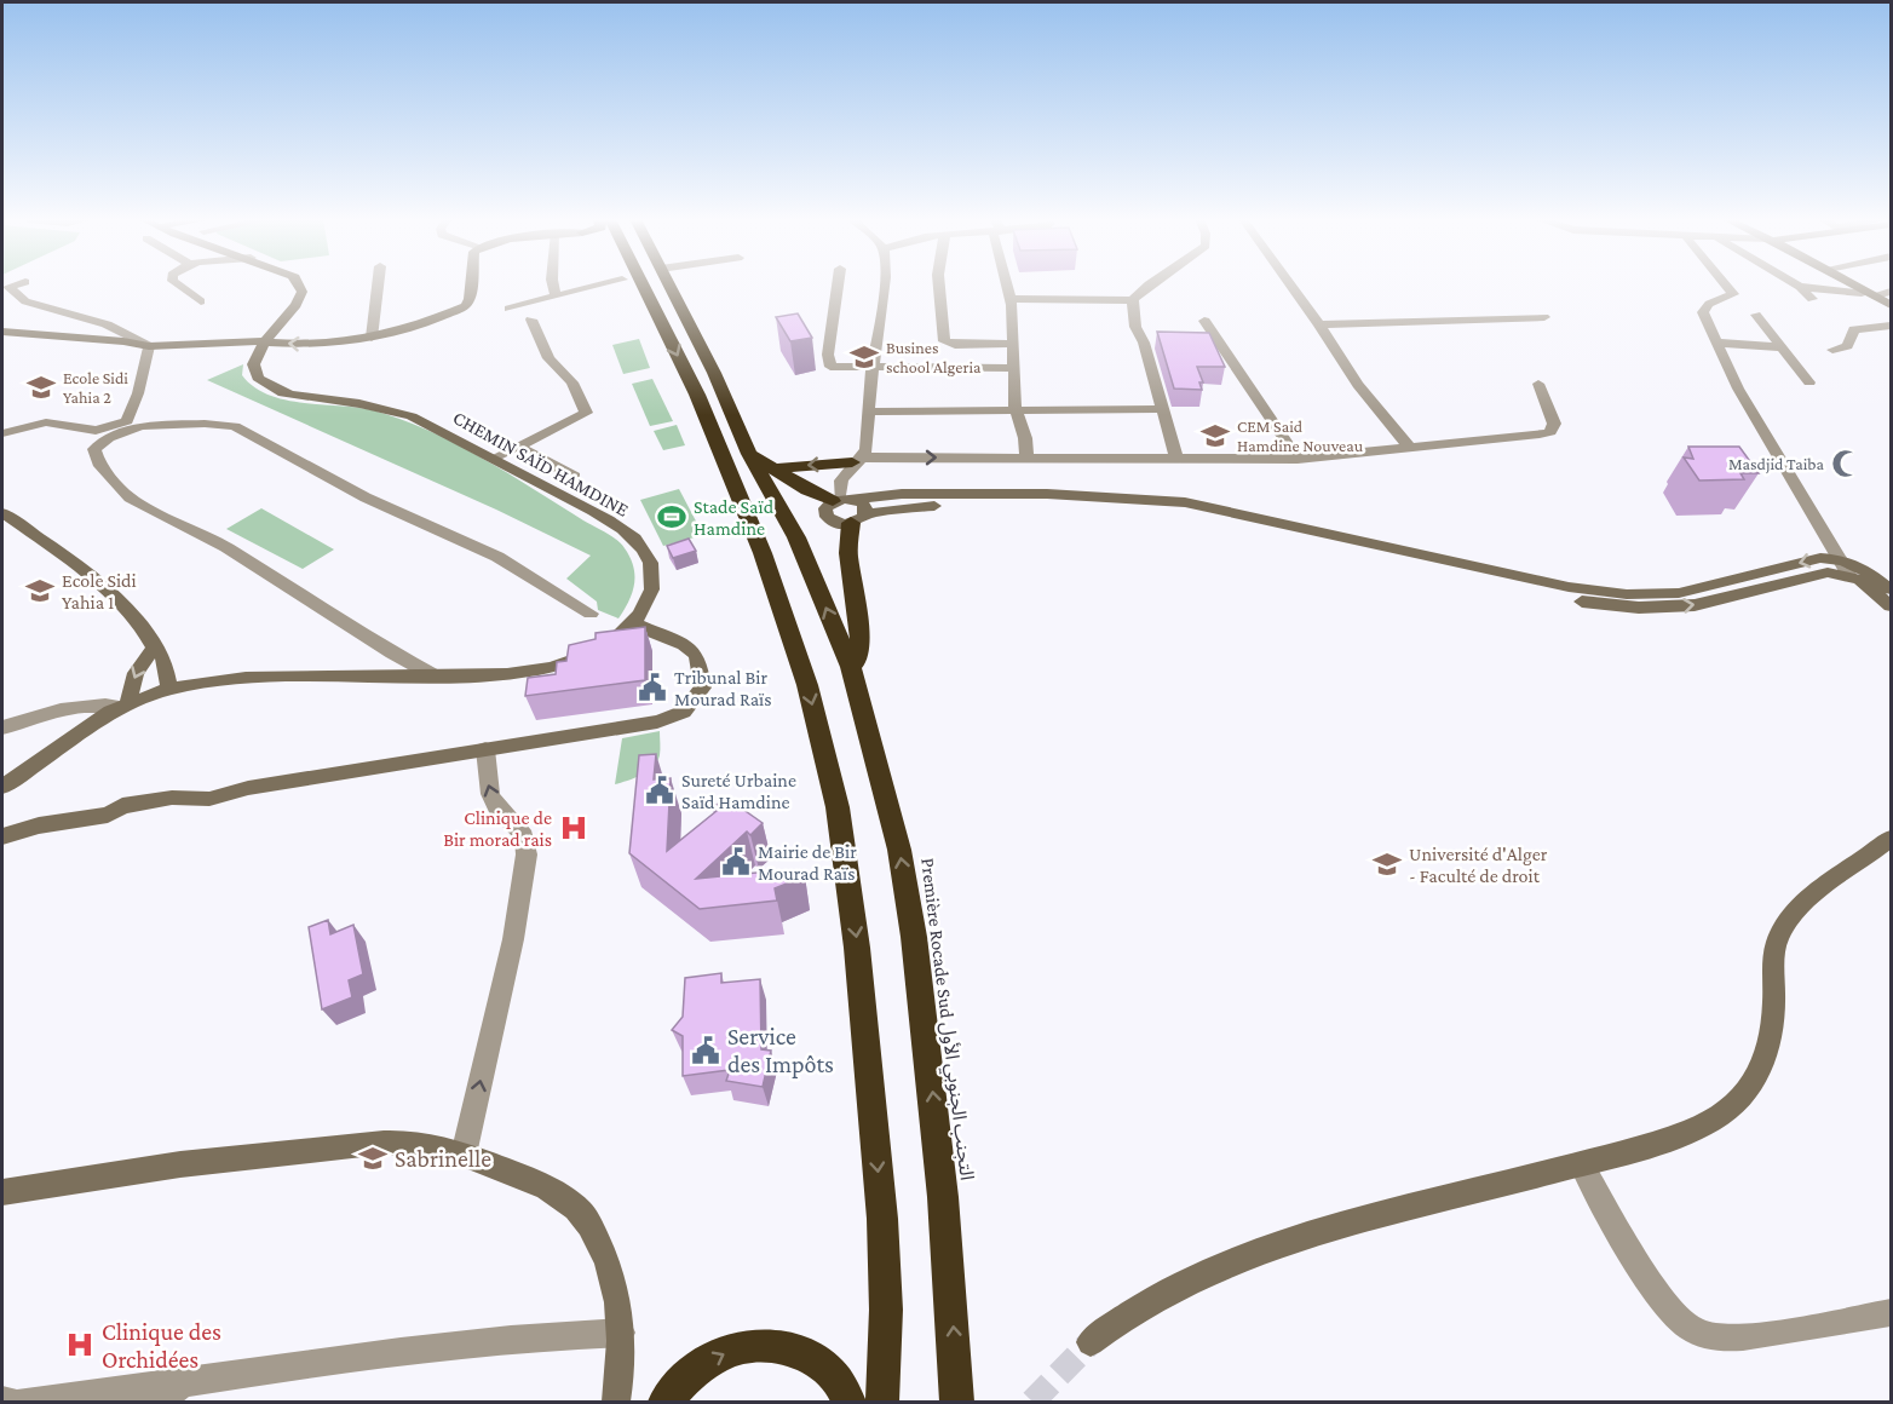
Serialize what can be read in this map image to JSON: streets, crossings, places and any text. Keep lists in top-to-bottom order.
{
  "streets": {
    "highway": ["Première Rocade Sud التجنب الجنوبي الأول"],
    "street": ["CHEMIN SAÏD HAMDINE"]
  },
  "places": {
    "school or university": [
      "Busines school Algeria",
      "Ecole Sidi Yahia 2",
      "CEM Said Hamdine Nouveau",
      "Ecole Sidi Yahia 1",
      "Université d'Alger - Faculté de droit",
      "Sabrinelle"
    ],
    "mosque": ["Masdjid Taiba"],
    "sports": ["Stade Saïd Hamdine"],
    "public building": [
      "Tribunal Bir Mourad Raïs",
      "Sureté Urbaine Saïd Hamdine",
      "Mairie de Bir Mourad Raïs",
      "Service des Impôts"
    ],
    "hospital": ["Clinique de Bir morad rais", "Clinique des Orchidées"]
  }
}
